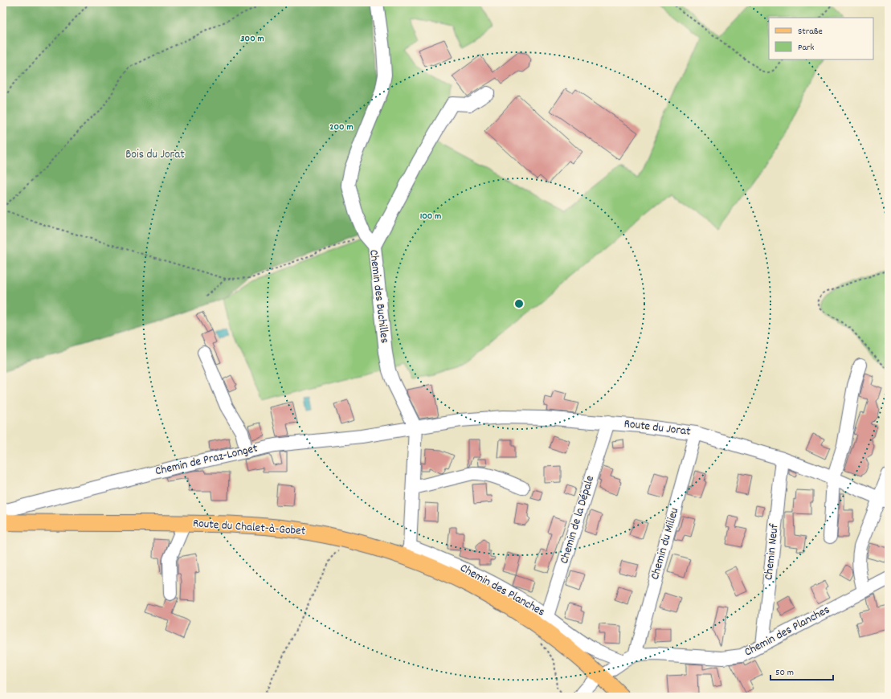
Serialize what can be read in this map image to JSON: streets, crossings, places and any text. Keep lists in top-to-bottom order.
{
  "streets": {
    "main road": ["Route du Chalet-à-Gobet"],
    "street": [
      "Chemin des Buchilles",
      "Route du Jorat",
      "Chemin de Praz-Longet",
      "Chemin de la Dépale",
      "Chemin du Milieu",
      "Chemin Neuf",
      "Chemin des Planches"
    ]
  },
  "crossings": [
    ["Chemin des Buchilles", "Route du Jorat"],
    ["Chemin des Buchilles", "Chemin de Praz-Longet"],
    ["Chemin des Buchilles", "Route du Chalet-à-Gobet"],
    ["Chemin des Buchilles", "Chemin des Planches"],
    ["Route du Jorat", "Chemin de Praz-Longet"],
    ["Route du Jorat", "Chemin de la Dépale"],
    ["Route du Jorat", "Chemin du Milieu"],
    ["Route du Jorat", "Chemin Neuf"],
    ["Chemin de la Dépale", "Chemin des Planches"],
    ["Route du Chalet-à-Gobet", "Chemin des Planches"],
    ["Chemin du Milieu", "Chemin des Planches"],
    ["Chemin Neuf", "Chemin des Planches"]
  ],
  "parks": ["Bois du Jorat"],
  "legend": ["Straße", "Park"],
  "scale_bar": "50 m",
  "rings": ["300 m", "200 m", "100 m"]
}
